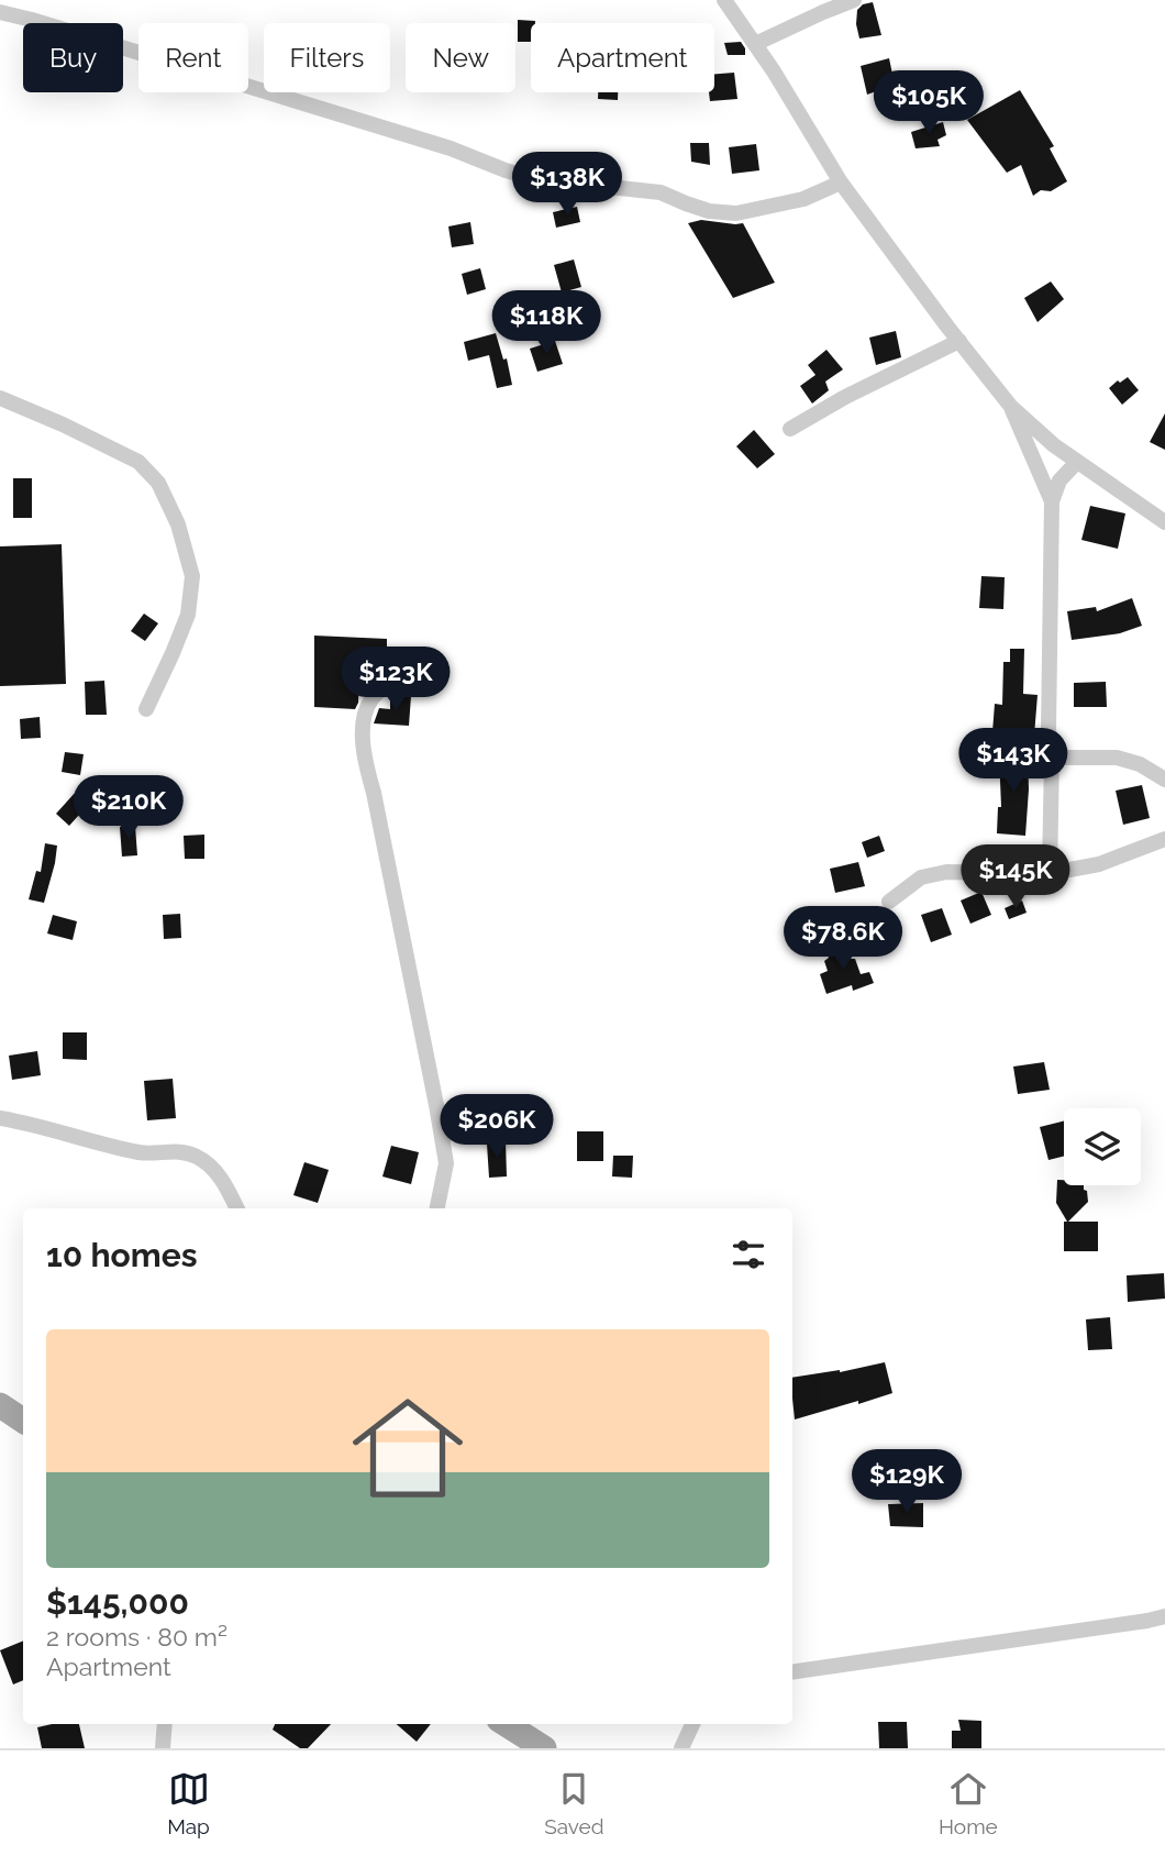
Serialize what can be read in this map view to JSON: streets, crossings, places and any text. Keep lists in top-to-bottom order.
{
  "page": {
    "chip": [
      "Buy",
      "Rent",
      "Filters",
      "New",
      "Apartment"
    ],
    "price": [
      "$105K",
      "$138K",
      "$118K",
      "$123K",
      "$143K",
      "$210K",
      "$145K",
      "$78.6K",
      "$206K",
      "$129K"
    ],
    "heading": "10 homes",
    "list": [
      {
        "name": "$145,000",
        "note": "2 rooms · 80 m² · Apartment"
      }
    ],
    "tabs": ["Map", "Saved", "Home"]
  }
}
